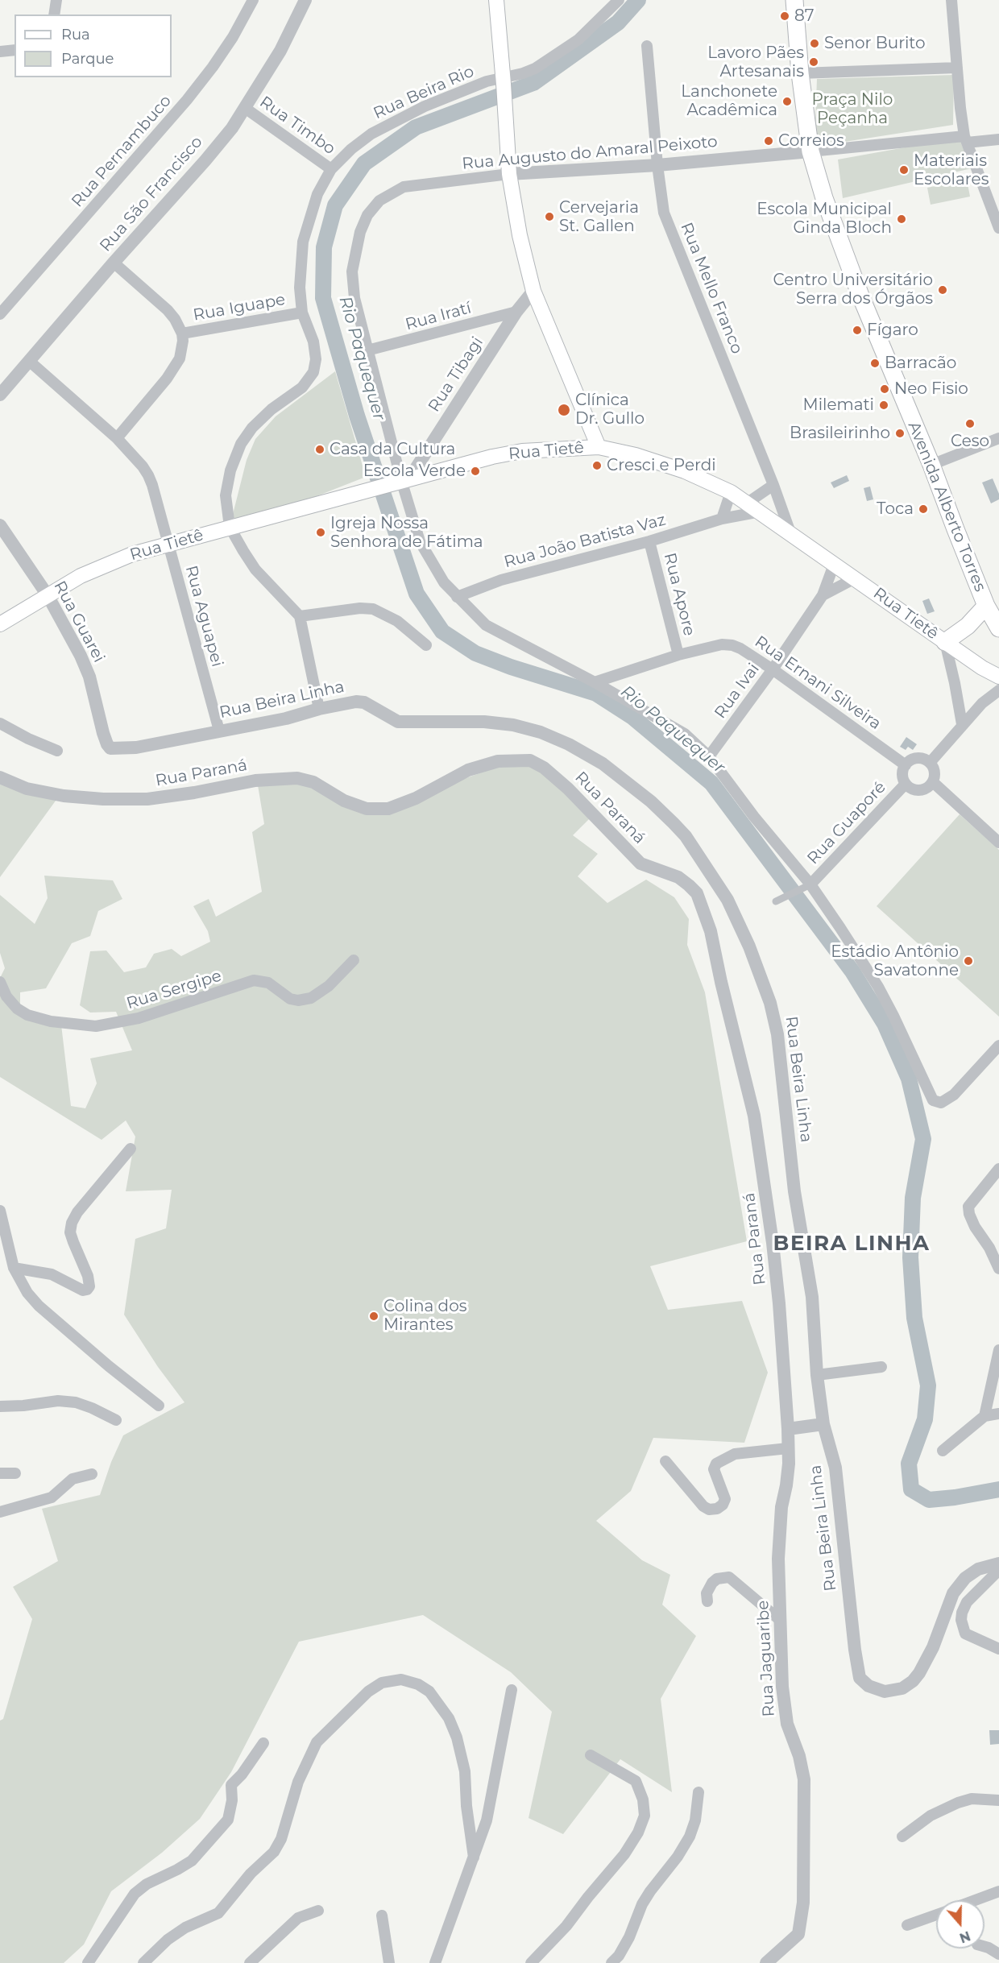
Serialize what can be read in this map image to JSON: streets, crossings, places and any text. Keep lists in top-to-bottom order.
{
  "streets": {
    "main road": ["Rua Tietê", "Avenida Alberto Torres"],
    "street": [
      "Rua Beira Rio",
      "Rua Timbo",
      "Rua Pernambuco",
      "Rua Augusto do Amaral Peixoto",
      "Rua São Francisco",
      "Rua Mello Franco",
      "Rua Iguape",
      "Rua Iratí",
      "Rua Tibagi",
      "Rua João Batista Vaz",
      "Rua Apore",
      "Rua Aguapei",
      "Rua Guarei",
      "Rua Ernani Silveira",
      "Rua Ivai",
      "Rua Beira Linha",
      "Rua Paraná",
      "Rua Guaporé",
      "Rua Sergipe",
      "Rua Jaguaribe"
    ]
  },
  "crossings": [
    ["Rua Beira Rio", "Rua Timbo"],
    ["Rua Beira Rio", "Rua Iguape"],
    ["Rua Beira Rio", "Rua Tietê"],
    ["Rua Timbo", "Rua São Francisco"],
    ["Rua Augusto do Amaral Peixoto", "Rua Mello Franco"],
    ["Rua Augusto do Amaral Peixoto", "Rua Iratí"],
    ["Rua Augusto do Amaral Peixoto", "Rua Tibagi"],
    ["Rua Augusto do Amaral Peixoto", "Rua Tietê"],
    ["Rua Augusto do Amaral Peixoto", "Avenida Alberto Torres"],
    ["Rua Augusto do Amaral Peixoto", "Rua João Batista Vaz"],
    ["Rua Augusto do Amaral Peixoto", "Rua Ernani Silveira"],
    ["Rua Augusto do Amaral Peixoto", "Rua Ivai"],
    ["Rua Augusto do Amaral Peixoto", "Rua Guaporé"],
    ["Rua São Francisco", "Rua Aguapei"],
    ["Rua Mello Franco", "Rua Tietê"],
    ["Rua Iratí", "Rua Tibagi"],
    ["Rua Tibagi", "Rua Tietê"],
    ["Rua Tietê", "Rua João Batista Vaz"],
    ["Rua Tietê", "Rua Aguapei"],
    ["Rua Tietê", "Rua Guarei"],
    ["Rua Tietê", "Rua Ivai"],
    ["Rua João Batista Vaz", "Rua Apore"],
    ["Rua Apore", "Rua Ernani Silveira"],
    ["Rua Aguapei", "Rua Beira Linha"],
    ["Rua Guarei", "Rua Beira Linha"],
    ["Rua Ernani Silveira", "Rua Ivai"],
    ["Rua Ernani Silveira", "Rua Guaporé"],
    ["Rua Paraná", "Rua Jaguaribe"]
  ],
  "districts": ["BEIRA LINHA"],
  "water": ["Rio Paquequer"],
  "parks": ["Praça Nilo Peçanha"],
  "places": [
    "87",
    "Senor Burito",
    "Lavoro Pães Artesanais",
    "Lanchonete Acadêmica",
    "Correios",
    "Materiais Escolares",
    "Cervejaria St. Gallen",
    "Escola Municipal Ginda Bloch",
    "Centro Universitário Serra dos Órgãos",
    "Fígaro",
    "Barracão",
    "Neo Fisio",
    "Milemati",
    "Clínica Dr. Gullo",
    "Ceso",
    "Brasileirinho",
    "Casa da Cultura",
    "Cresci e Perdi",
    "Escola Verde",
    "Toca",
    "Igreja Nossa Senhora de Fátima",
    "Estádio Antônio Savatonne",
    "Colina dos Mirantes"
  ],
  "legend": ["Rua", "Parque"],
  "north": "bottom"
}
